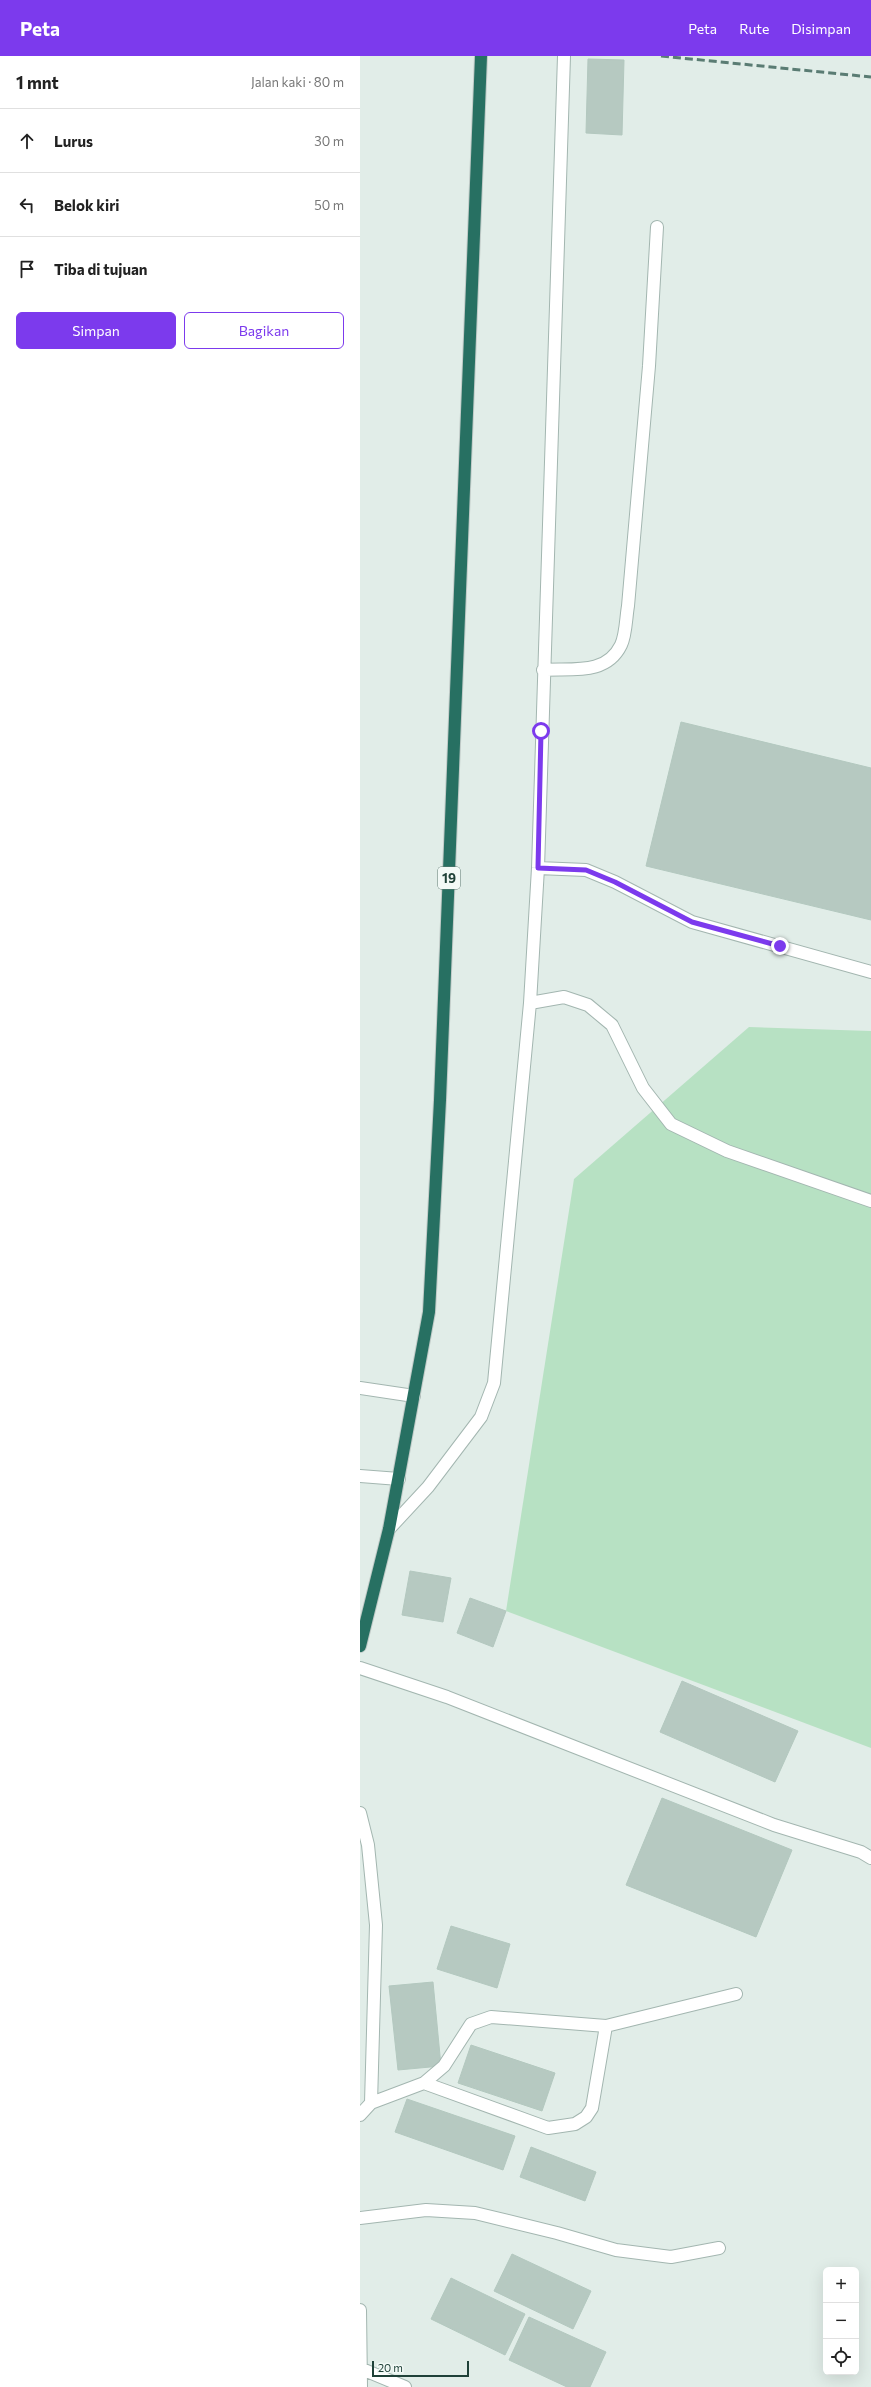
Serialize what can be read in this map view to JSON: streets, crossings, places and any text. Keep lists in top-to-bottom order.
{
  "streets": {
    "highway": ["19"]
  },
  "scale_bar": "20 m",
  "page": {
    "header": "Peta",
    "nav": ["Peta", "Rute", "Disimpan"],
    "heading": ["1 mnt", "Jalan kaki · 80 m"],
    "list": [
      ["Lurus", "30 m"],
      ["Belok kiri", "50 m"],
      "Tiba di tujuan"
    ],
    "buttons": ["Simpan", "Bagikan"],
    "map_buttons": ["+", "−"],
    "scale": "20 m"
  }
}
